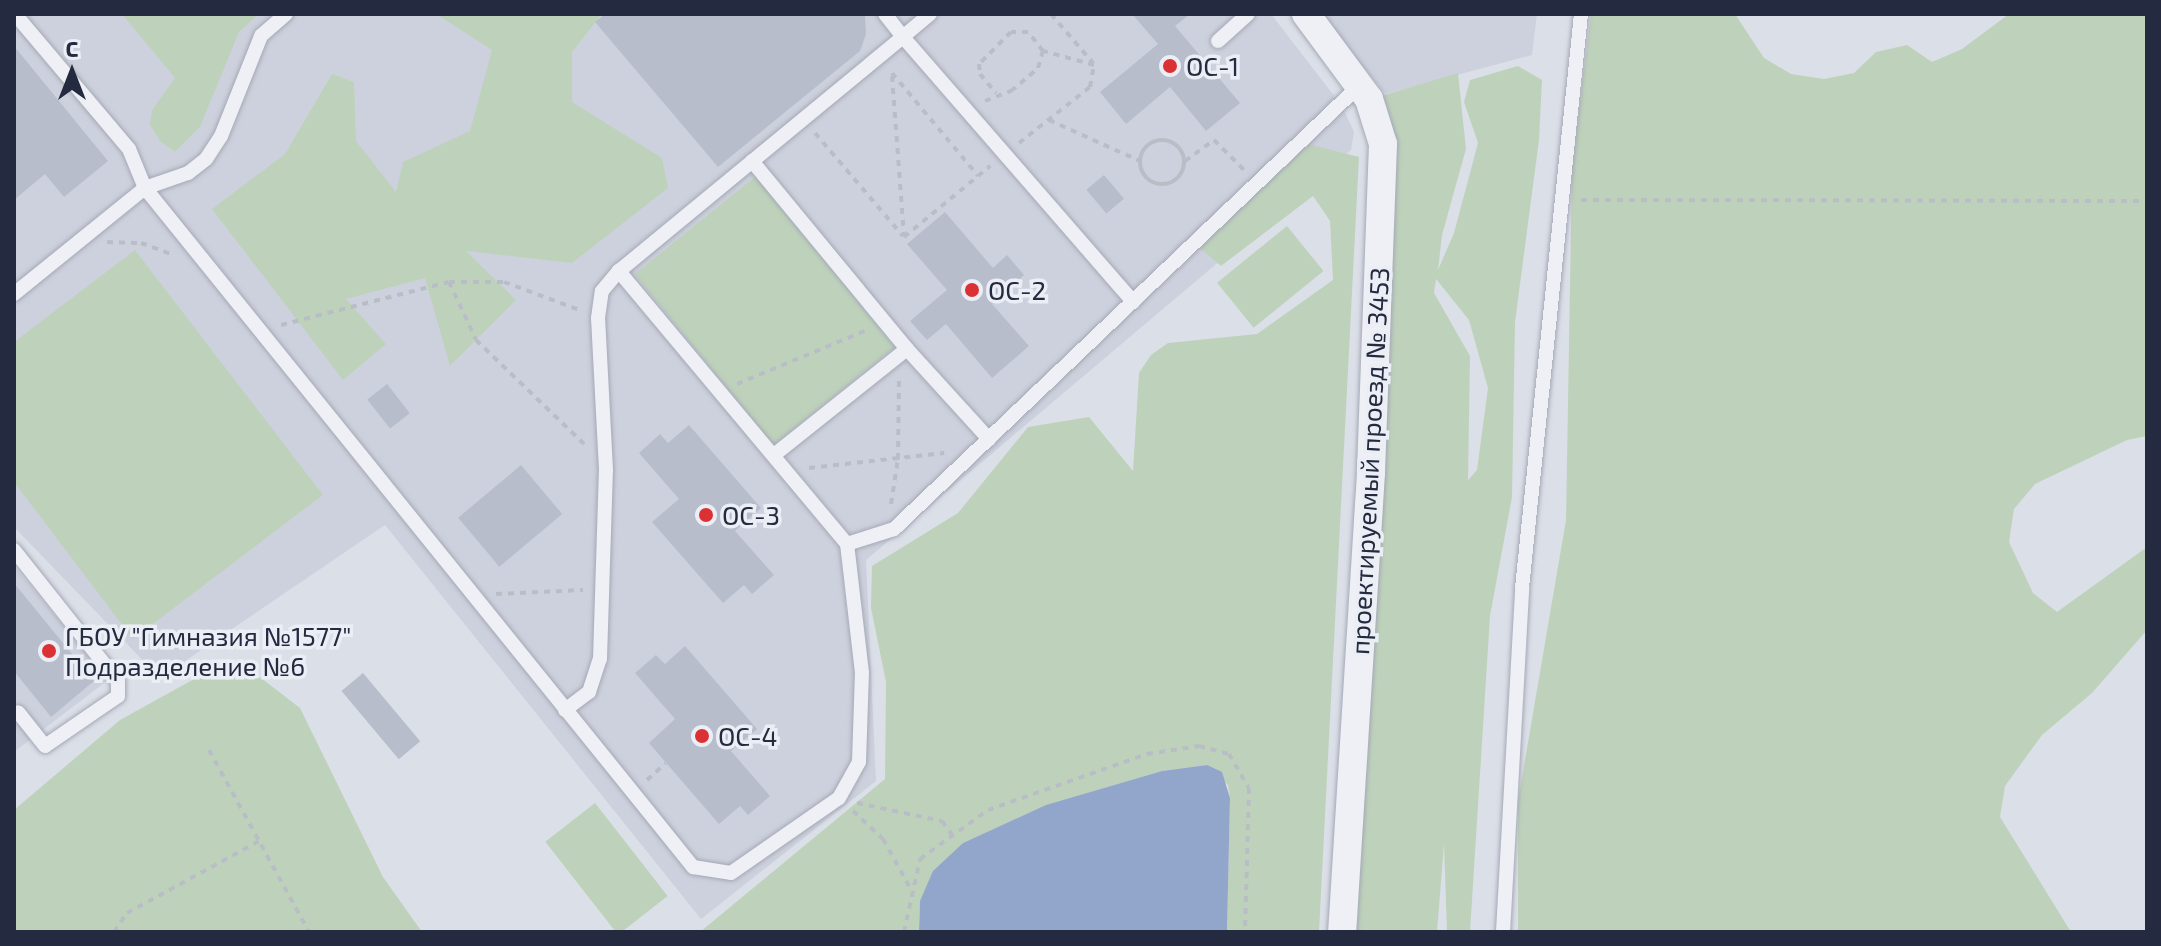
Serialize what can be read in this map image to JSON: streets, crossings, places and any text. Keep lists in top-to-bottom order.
{
  "streets": {
    "street": ["проектируемый проезд № 3453"]
  },
  "places": [
    "ОС-1",
    "ОС-2",
    "ОС-3",
    "ГБОУ \"Гимназия №1577\" Подразделение №6",
    "ОС-4"
  ],
  "north": "top"
}
